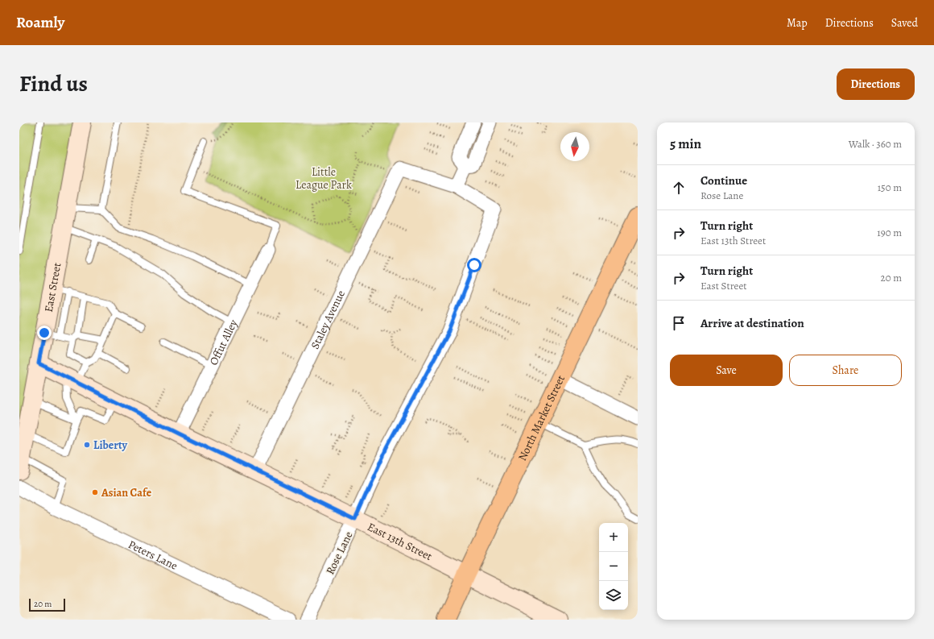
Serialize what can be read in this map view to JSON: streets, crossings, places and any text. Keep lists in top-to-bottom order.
{
  "streets": {
    "main road": ["North Market Street"],
    "street": [
      "East Street",
      "Staley Avenue",
      "Offut Alley",
      "East 13th Street",
      "Rose Lane",
      "Peters Lane"
    ]
  },
  "crossings": [
    ["East Street", "East 13th Street"],
    ["Staley Avenue", "East 13th Street"],
    ["Offut Alley", "East 13th Street"],
    ["North Market Street", "East 13th Street"],
    ["East 13th Street", "Rose Lane"]
  ],
  "parks": ["Little League Park"],
  "places": ["Liberty", "Asian Cafe"],
  "scale_bar": "20 m",
  "north": "bottom",
  "page": {
    "header": "Roamly",
    "nav": ["Map", "Directions", "Saved"],
    "title": "Find us",
    "buttons": [
      "Directions",
      ["Save", "Share"]
    ],
    "heading": ["5 min", "Walk · 360 m"],
    "list": [
      ["Continue", "Rose Lane", "150 m"],
      ["Turn right", "East 13th Street", "190 m"],
      ["Turn right", "East Street", "20 m"],
      "Arrive at destination"
    ],
    "map_buttons": ["+", "−"],
    "scale": "20 m"
  }
}
